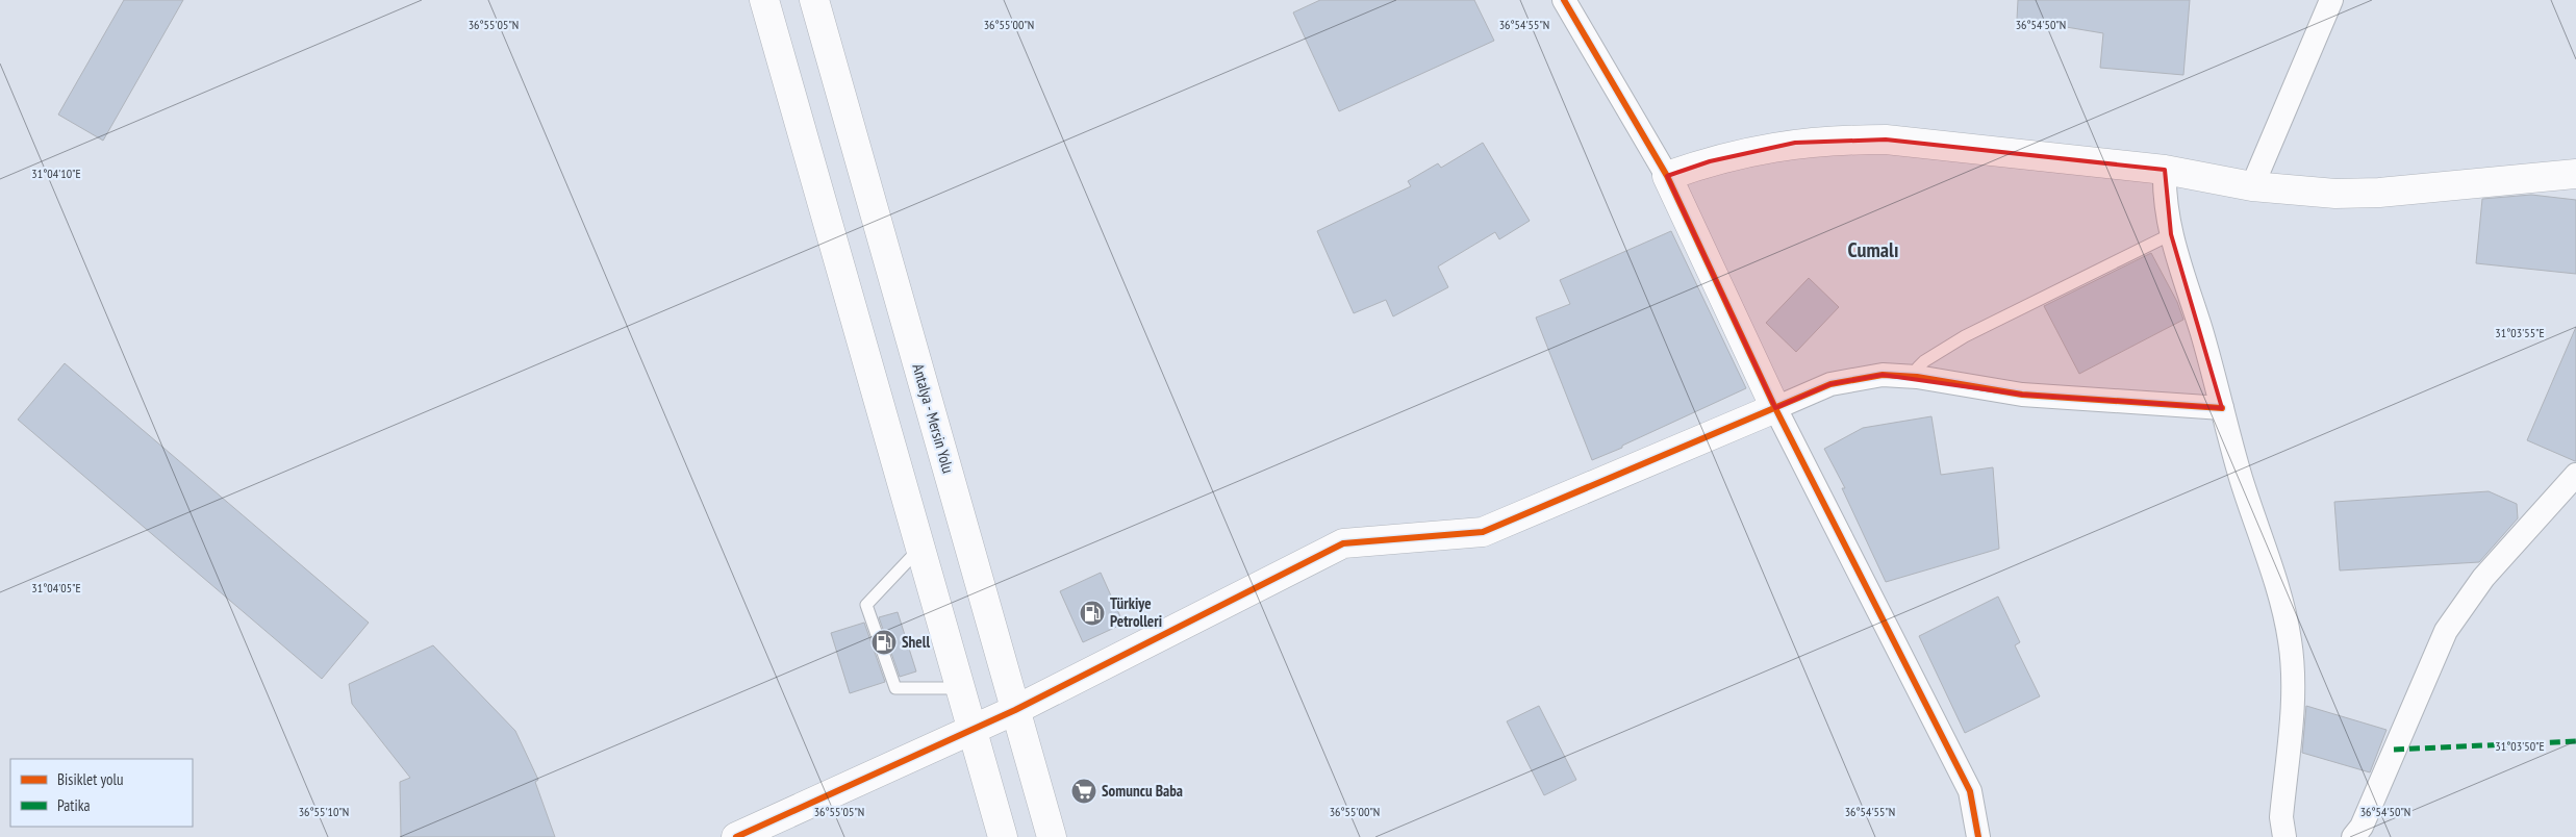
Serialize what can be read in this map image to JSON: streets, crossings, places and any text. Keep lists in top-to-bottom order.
{
  "streets": {
    "main road": ["Antalya - Mersin Yolu"]
  },
  "districts": ["Cumalı"],
  "places": {
    "fuel station": ["Türkiye Petrolleri", "Shell"],
    "supermarket": ["Somuncu Baba"]
  },
  "legend": ["Bisiklet yolu", "Patika"],
  "coordinates": [
    "36°55'05\"N",
    "36°55'00\"N",
    "36°54'55\"N",
    "36°54'50\"N",
    "31°04'10\"E",
    "31°03'55\"E",
    "31°04'05\"E",
    "31°03'50\"E",
    "36°55'10\"N"
  ]
}
